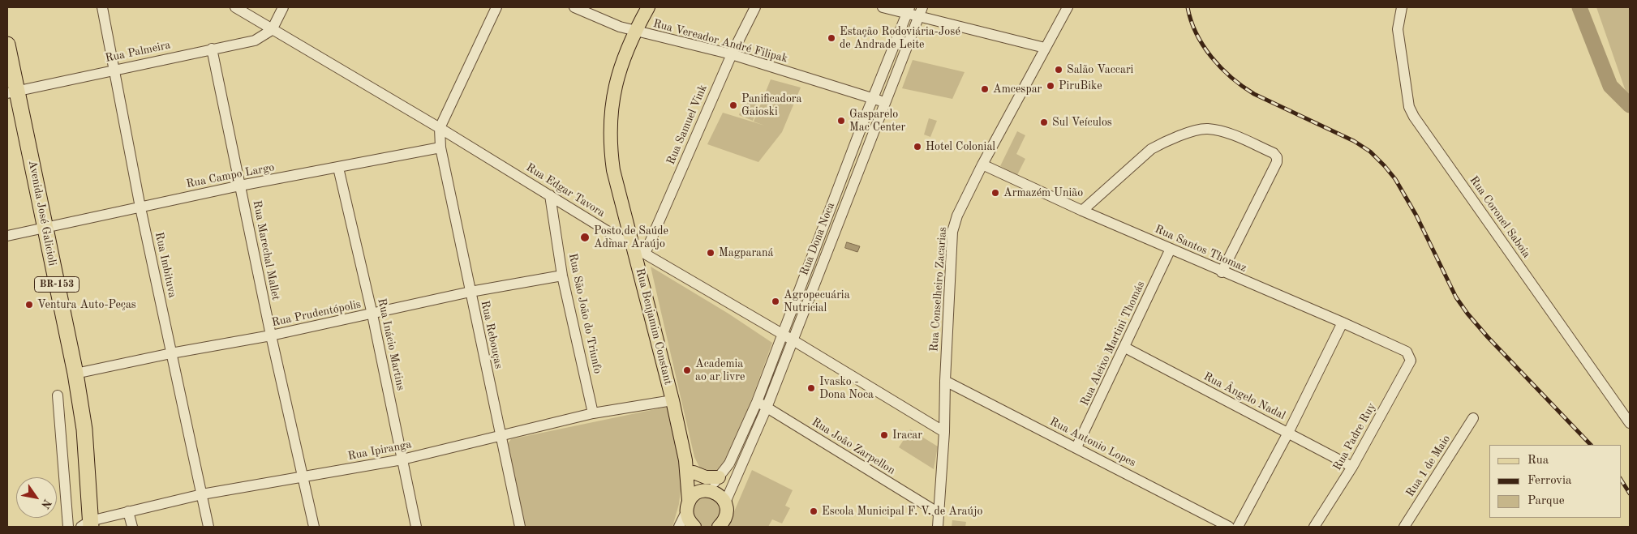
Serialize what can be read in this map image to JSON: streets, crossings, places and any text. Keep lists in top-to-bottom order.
{
  "streets": {
    "highway": ["Avenida José Galicioli", "BR-153"],
    "main road": ["Rua Benjamim Constant"],
    "street": [
      "Rua Vereador André Filipak",
      "Rua Palmeira",
      "Rua Samuel Vink",
      "Rua Campo Largo",
      "Rua Edgar Tavora",
      "Rua Coronel Saboia",
      "Rua Dona Noca",
      "Rua Santos Thomaz",
      "Rua Marechal Mallet",
      "Rua Imbituva",
      "Rua Conselheiro Zacarias",
      "Rua Prudentópolis",
      "Rua São João do Triunfo",
      "Rua Rebouças",
      "Rua Aleixo Martini Thomás",
      "Rua Inácio Martins",
      "Rua Ângelo Nadal",
      "Rua Padre Ruy",
      "Rua Antonio Lopes",
      "Rua João Zarpellon",
      "Rua Ipiranga",
      "Rua 1 de Maio"
    ]
  },
  "crossings": [
    ["Rua Vereador André Filipak", "Rua Samuel Vink"],
    ["Rua Vereador André Filipak", "Rua Dona Noca"],
    ["Rua Vereador André Filipak", "Rua Benjamim Constant"],
    ["Rua Palmeira", "Rua Edgar Tavora"],
    ["Rua Palmeira", "Avenida José Galicioli"],
    ["Rua Palmeira", "Rua Marechal Mallet"],
    ["Rua Palmeira", "Rua Imbituva"],
    ["Rua Samuel Vink", "Rua Edgar Tavora"],
    ["Rua Campo Largo", "Avenida José Galicioli"],
    ["Rua Campo Largo", "Rua Marechal Mallet"],
    ["Rua Campo Largo", "Rua Imbituva"],
    ["Rua Campo Largo", "Rua Rebouças"],
    ["Rua Campo Largo", "Rua Inácio Martins"],
    ["Rua Edgar Tavora", "Rua Dona Noca"],
    ["Rua Edgar Tavora", "Rua Conselheiro Zacarias"],
    ["Rua Edgar Tavora", "Rua São João do Triunfo"],
    ["Rua Edgar Tavora", "Rua Benjamim Constant"],
    ["Avenida José Galicioli", "Rua Prudentópolis"],
    ["Avenida José Galicioli", "Rua Ipiranga"],
    ["Rua Dona Noca", "Rua Benjamim Constant"],
    ["Rua Dona Noca", "Rua João Zarpellon"],
    ["Rua Santos Thomaz", "Rua Conselheiro Zacarias"],
    ["Rua Santos Thomaz", "Rua Aleixo Martini Thomás"],
    ["Rua Santos Thomaz", "Rua Padre Ruy"],
    ["Rua Marechal Mallet", "Rua Prudentópolis"],
    ["Rua Marechal Mallet", "Rua Ipiranga"],
    ["Rua Imbituva", "Rua Prudentópolis"],
    ["Rua Imbituva", "Rua Ipiranga"],
    ["Rua Conselheiro Zacarias", "Rua Antonio Lopes"],
    ["Rua Conselheiro Zacarias", "Rua João Zarpellon"],
    ["Rua Prudentópolis", "Rua São João do Triunfo"],
    ["Rua Prudentópolis", "Rua Rebouças"],
    ["Rua Prudentópolis", "Rua Inácio Martins"],
    ["Rua São João do Triunfo", "Rua Ipiranga"],
    ["Rua Benjamim Constant", "Rua Ipiranga"],
    ["Rua Rebouças", "Rua Ipiranga"],
    ["Rua Aleixo Martini Thomás", "Rua Ângelo Nadal"],
    ["Rua Aleixo Martini Thomás", "Rua Antonio Lopes"],
    ["Rua Inácio Martins", "Rua Ipiranga"],
    ["Rua Ângelo Nadal", "Rua Padre Ruy"]
  ],
  "places": [
    "Estação Rodoviária-José de Andrade Leite",
    "Salão Vaccari",
    "PiruBike",
    "Amcespar",
    "Panificadora Gaioski",
    "Gasparelo Mac Center",
    "Sul Veículos",
    "Hotel Colonial",
    "Armazém União",
    "Posto de Saúde Admar Araújo",
    "Magparaná",
    "Agropecuária Nutricial",
    "Ventura Auto-Peças",
    "Academia ao ar livre",
    "Ivasko - Dona Noca",
    "Iracar",
    "Escola Municipal F. V. de Araújo"
  ],
  "legend": ["Rua", "Ferrovia", "Parque"],
  "north": "bottom right"
}
